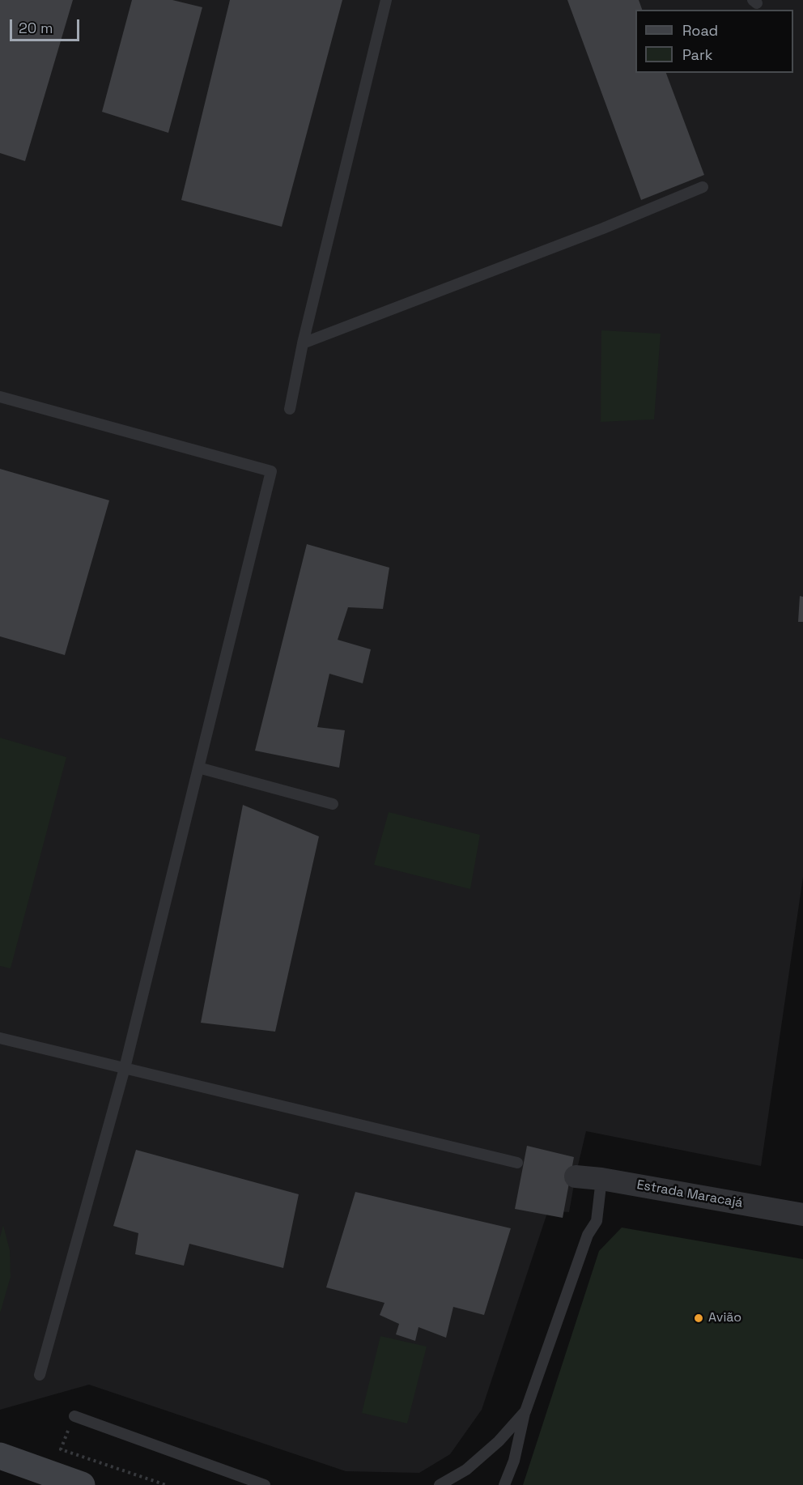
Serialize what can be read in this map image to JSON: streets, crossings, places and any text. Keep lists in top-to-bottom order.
{
  "streets": {
    "street": ["Estrada Maracajá"]
  },
  "places": ["Avião"],
  "legend": ["Road", "Park"],
  "scale_bar": "20 m"
}
